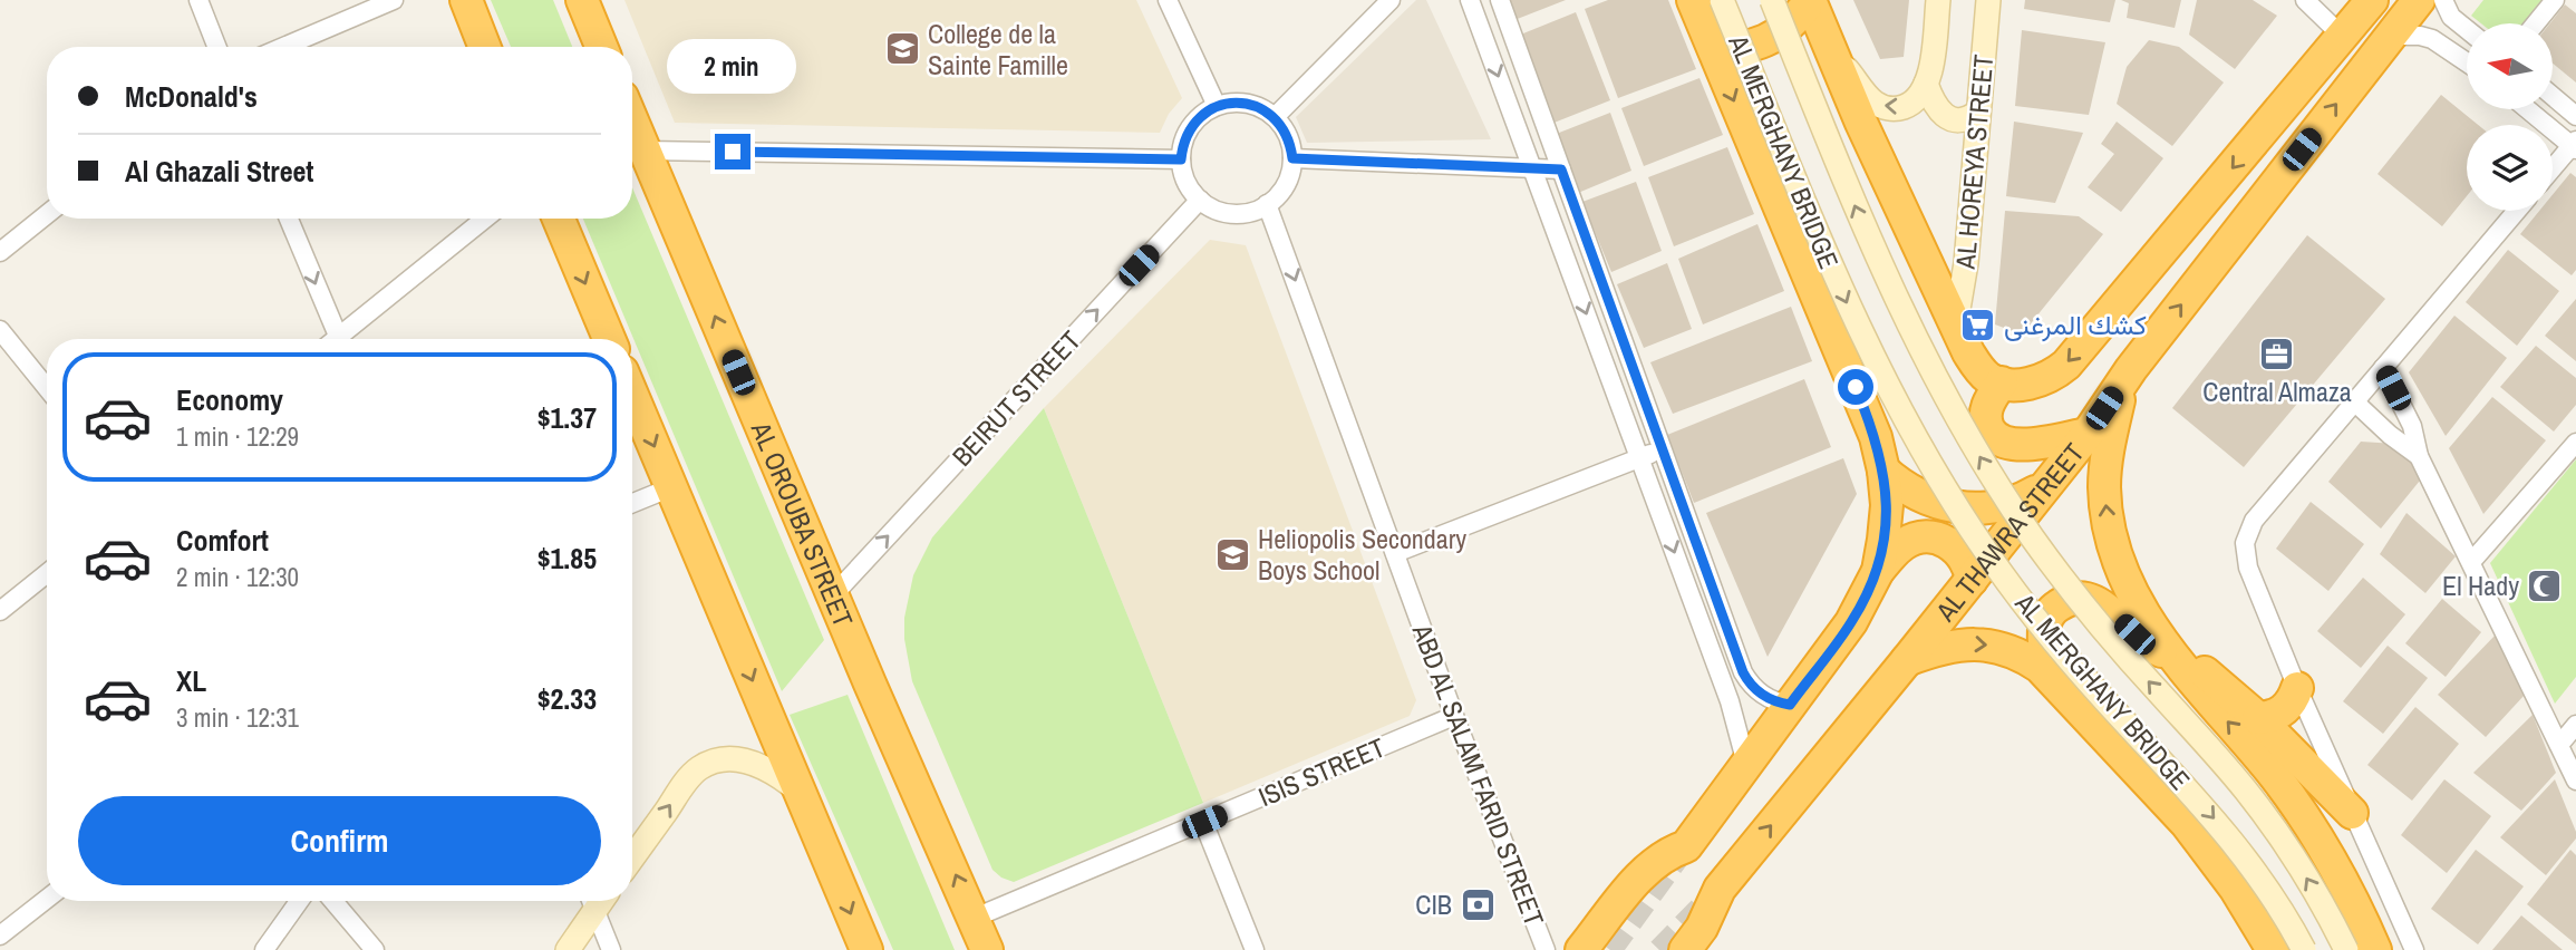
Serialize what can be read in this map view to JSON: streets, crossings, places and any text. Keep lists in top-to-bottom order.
{
  "streets": {
    "highway": ["AL OROUBA STREET", "AL THAWRA STREET"],
    "main road": ["AL MERGHANY BRIDGE", "AL HOREYA STREET"],
    "street": ["BEIRUT STREET", "ISIS STREET", "ABD AL SALAM FARID STREET"]
  },
  "crossings": [
    ["BEIRUT STREET", "AL OROUBA STREET"],
    ["BEIRUT STREET", "ABD AL SALAM FARID STREET"],
    ["AL OROUBA STREET", "ISIS STREET"],
    ["ISIS STREET", "ABD AL SALAM FARID STREET"]
  ],
  "one_way": ["BEIRUT STREET", "ABD AL SALAM FARID STREET"],
  "places": {
    "school or university": ["College de la Sainte Famille", "Heliopolis Secondary Boys School"],
    "supermarket": ["كشك المرغنى"],
    "office": ["Central Almaza"],
    "mosque": ["El Hady"],
    "bank": ["CIB"]
  },
  "north": "left",
  "page": {
    "bubble": "2 min",
    "banner": ["McDonald's", "Al Ghazali Street"],
    "list": [
      {
        "name": "Economy",
        "note": "1 min · 12:29",
        "value": "$1.37"
      },
      {
        "name": "Comfort",
        "note": "2 min · 12:30",
        "value": "$1.85"
      },
      {
        "name": "XL",
        "note": "3 min · 12:31",
        "value": "$2.33"
      }
    ],
    "buttons": "Confirm"
  }
}
